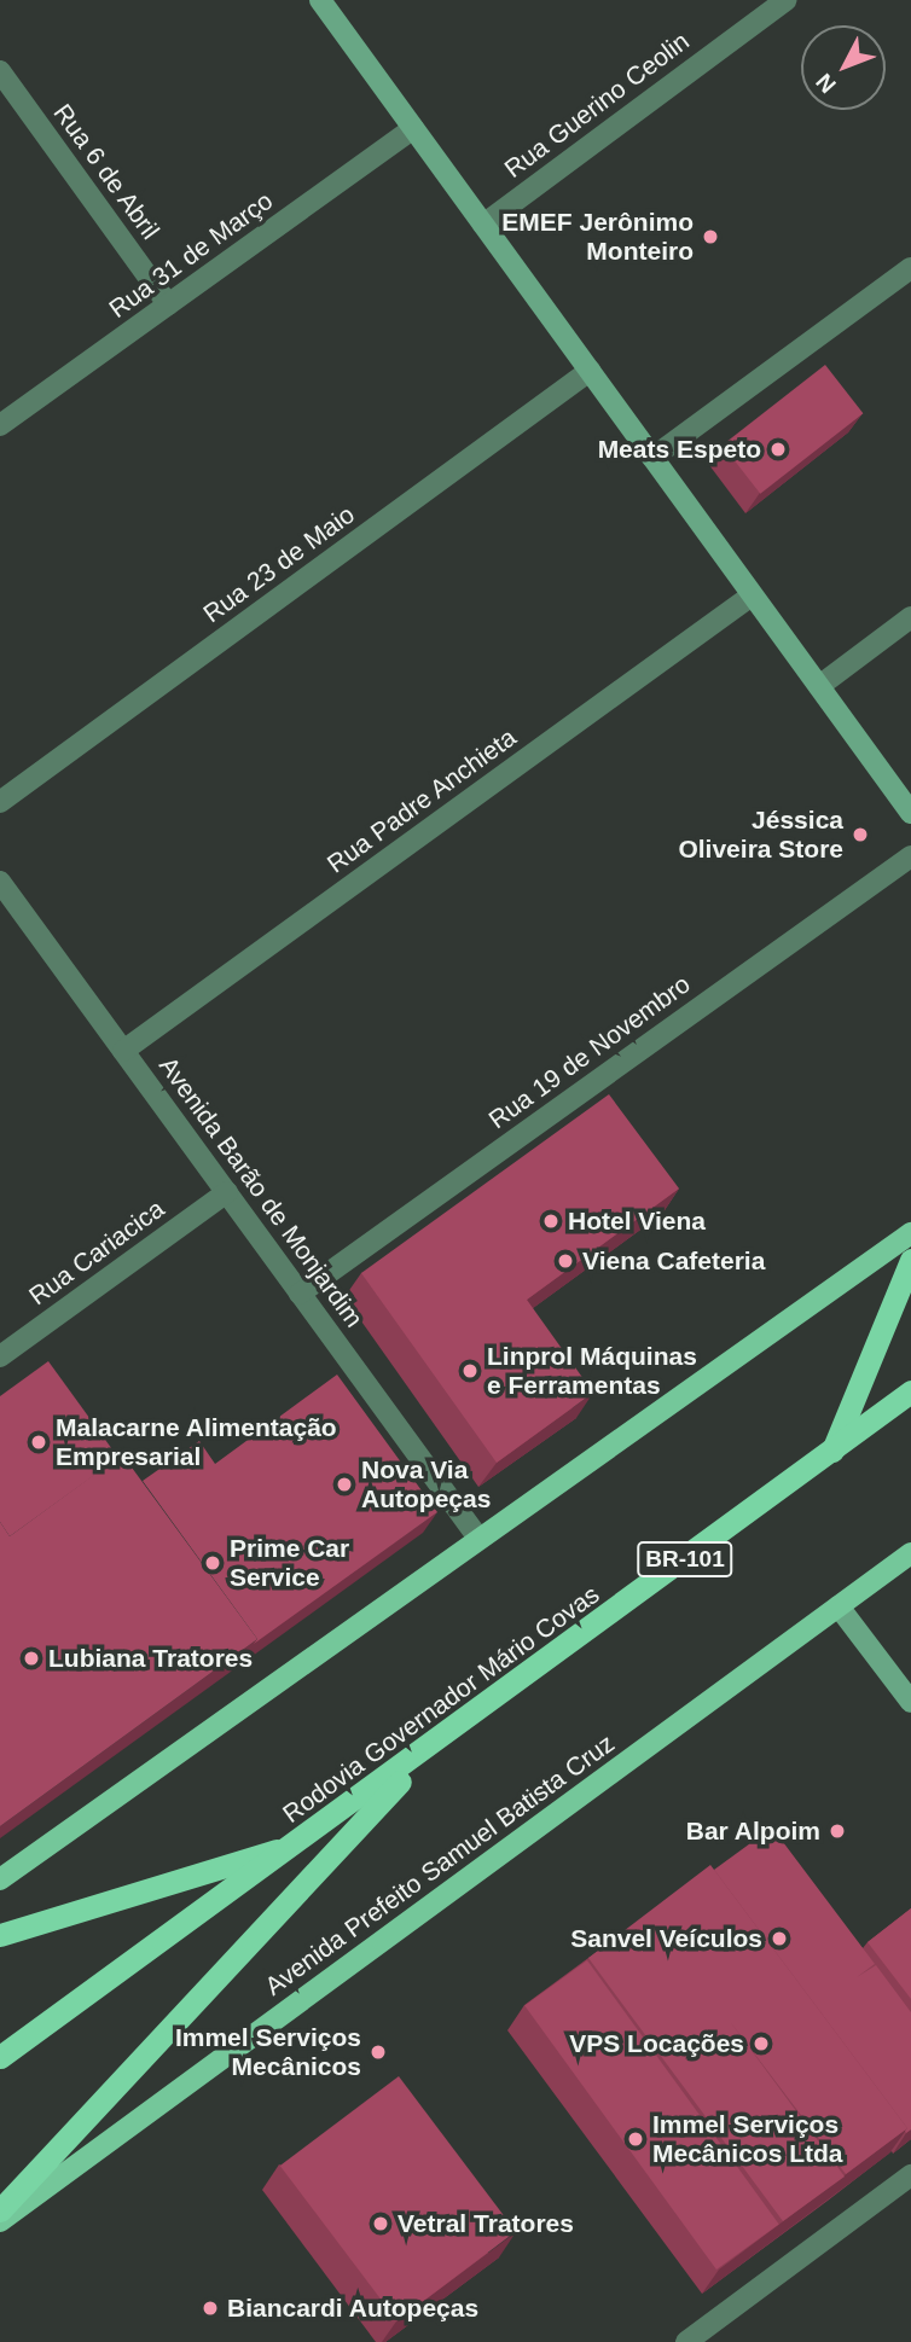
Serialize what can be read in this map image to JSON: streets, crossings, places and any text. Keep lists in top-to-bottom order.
{
  "streets": {
    "highway": ["BR-101", "Rodovia Governador Mário Covas"],
    "main road": ["Avenida Prefeito Samuel Batista Cruz"],
    "street": [
      "Rua Guerino Ceolin",
      "Rua 6 de Abril",
      "Rua 31 de Março",
      "Rua 23 de Maio",
      "Rua Padre Anchieta",
      "Rua 19 de Novembro",
      "Avenida Barão de Monjardim",
      "Rua Cariacica"
    ]
  },
  "crossings": [
    ["Rua 6 de Abril", "Rua 31 de Março"],
    ["Rua Padre Anchieta", "Avenida Barão de Monjardim"],
    ["Rua 19 de Novembro", "Avenida Barão de Monjardim"],
    ["Avenida Barão de Monjardim", "Rua Cariacica"]
  ],
  "places": [
    "EMEF Jerônimo Monteiro",
    "Meats Espeto",
    "Jéssica Oliveira Store",
    "Hotel Viena",
    "Viena Cafeteria",
    "Linprol Máquinas e Ferramentas",
    "Malacarne Alimentação Empresarial",
    "Nova Via Autopeças",
    "Prime Car Service",
    "Lubiana Tratores",
    "Bar Alpoim",
    "Sanvel Veículos",
    "VPS Locações",
    "Immel Serviços Mecânicos",
    "Immel Serviços Mecânicos Ltda",
    "Vetral Tratores",
    "Biancardi Autopeças"
  ],
  "north": "bottom left"
}
